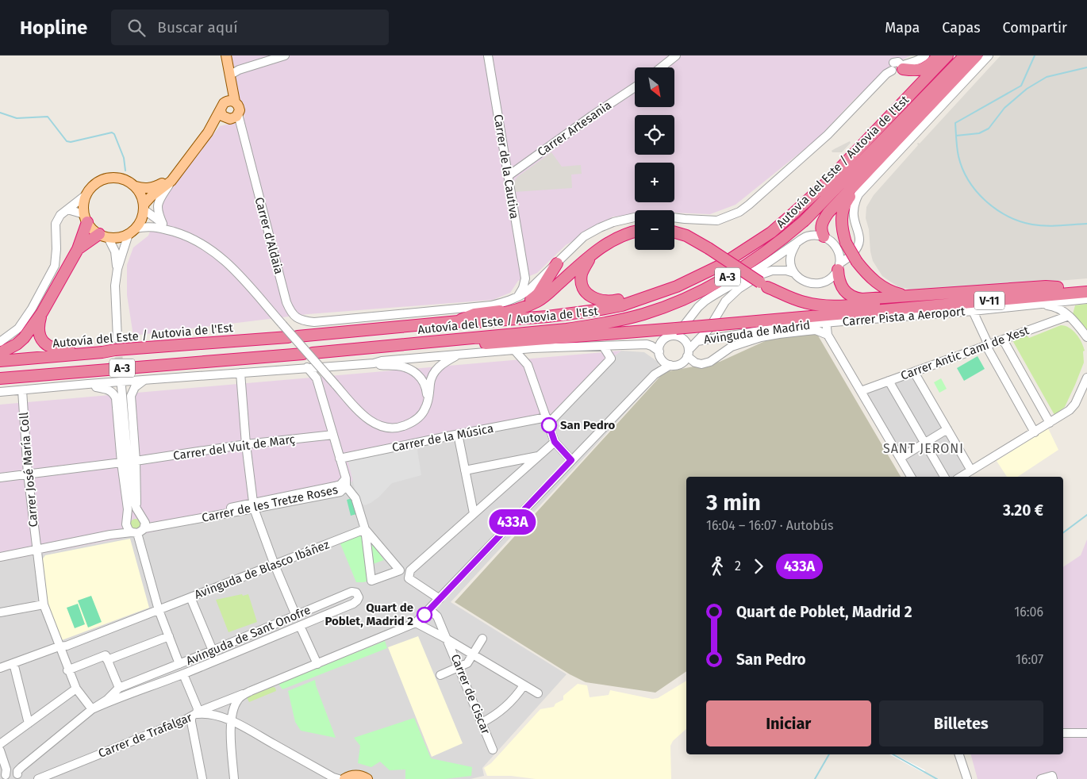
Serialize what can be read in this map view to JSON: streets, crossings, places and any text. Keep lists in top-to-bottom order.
{
  "streets": {
    "highway": ["Autovía del Este / Autovia de l'Est", "A-3", "V-11"],
    "street": [
      "Carrer Artesania",
      "Carrer de la Cautiva",
      "Carrer d'Aldaia",
      "Carrer Pista a Aeroport",
      "Avinguda de Madrid",
      "Carrer Antic Camí de Xest",
      "Carrer de la Música",
      "Carrer del Vuit de Març",
      "Carrer José María Coll",
      "Carrer de les Tretze Roses",
      "Avinguda de Blasco Ibáñez",
      "Avinguda de Sant Onofre",
      "Carrer de Ciscar",
      "Carrer de Trafalgar"
    ]
  },
  "crossings": [
    ["Carrer Artesania", "Carrer de la Cautiva"],
    ["Carrer Pista a Aeroport", "Avinguda de Madrid"],
    ["Carrer José María Coll", "Avinguda de Blasco Ibáñez"],
    ["Carrer José María Coll", "Avinguda de Sant Onofre"],
    ["Carrer de Ciscar", "Carrer de Trafalgar"]
  ],
  "districts": ["SANT JERONI"],
  "places": ["San Pedro", "Quart de Poblet, Madrid 2"],
  "lines": ["bus line 433A"],
  "north": "bottom right",
  "page": {
    "header": "Hopline",
    "search": "Buscar aquí",
    "nav": ["Mapa", "Capas", "Compartir"],
    "on_map": "433A",
    "map_buttons": ["+", "−"],
    "heading": ["3 min", "16:04 – 16:07 · Autobús", "3.20 €"],
    "legs": ["2", "433A"],
    "list": [
      {
        "name": "Quart de Poblet, Madrid 2",
        "value": "16:06"
      },
      {
        "name": "San Pedro",
        "value": "16:07"
      }
    ],
    "buttons": ["Iniciar", "Billetes"]
  }
}
